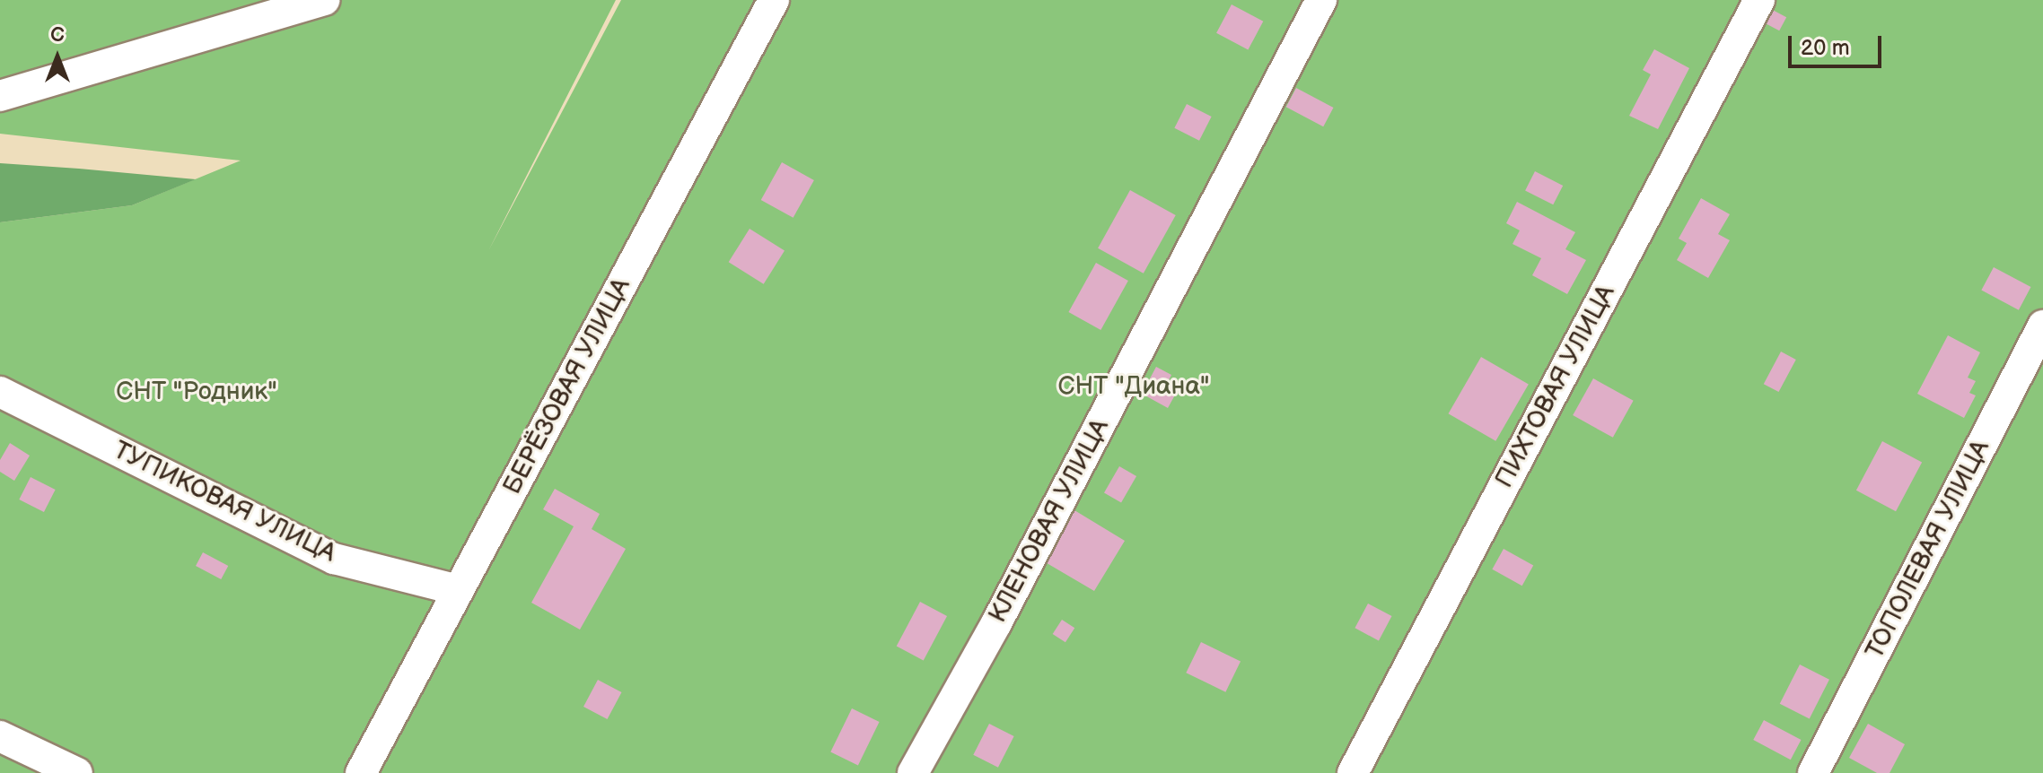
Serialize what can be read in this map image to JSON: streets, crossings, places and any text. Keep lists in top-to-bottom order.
{
  "streets": {
    "street": [
      "БЕРЁЗОВАЯ УЛИЦА",
      "ПИХТОВАЯ УЛИЦА",
      "ТУПИКОВАЯ УЛИЦА",
      "КЛЕНОВАЯ УЛИЦА",
      "ТОПОЛЕВАЯ УЛИЦА"
    ]
  },
  "crossings": [
    ["БЕРЁЗОВАЯ УЛИЦА", "ТУПИКОВАЯ УЛИЦА"]
  ],
  "parks": ["СНТ \"Диана\"", "СНТ \"Родник\""],
  "scale_bar": "20 m",
  "north": "top"
}
